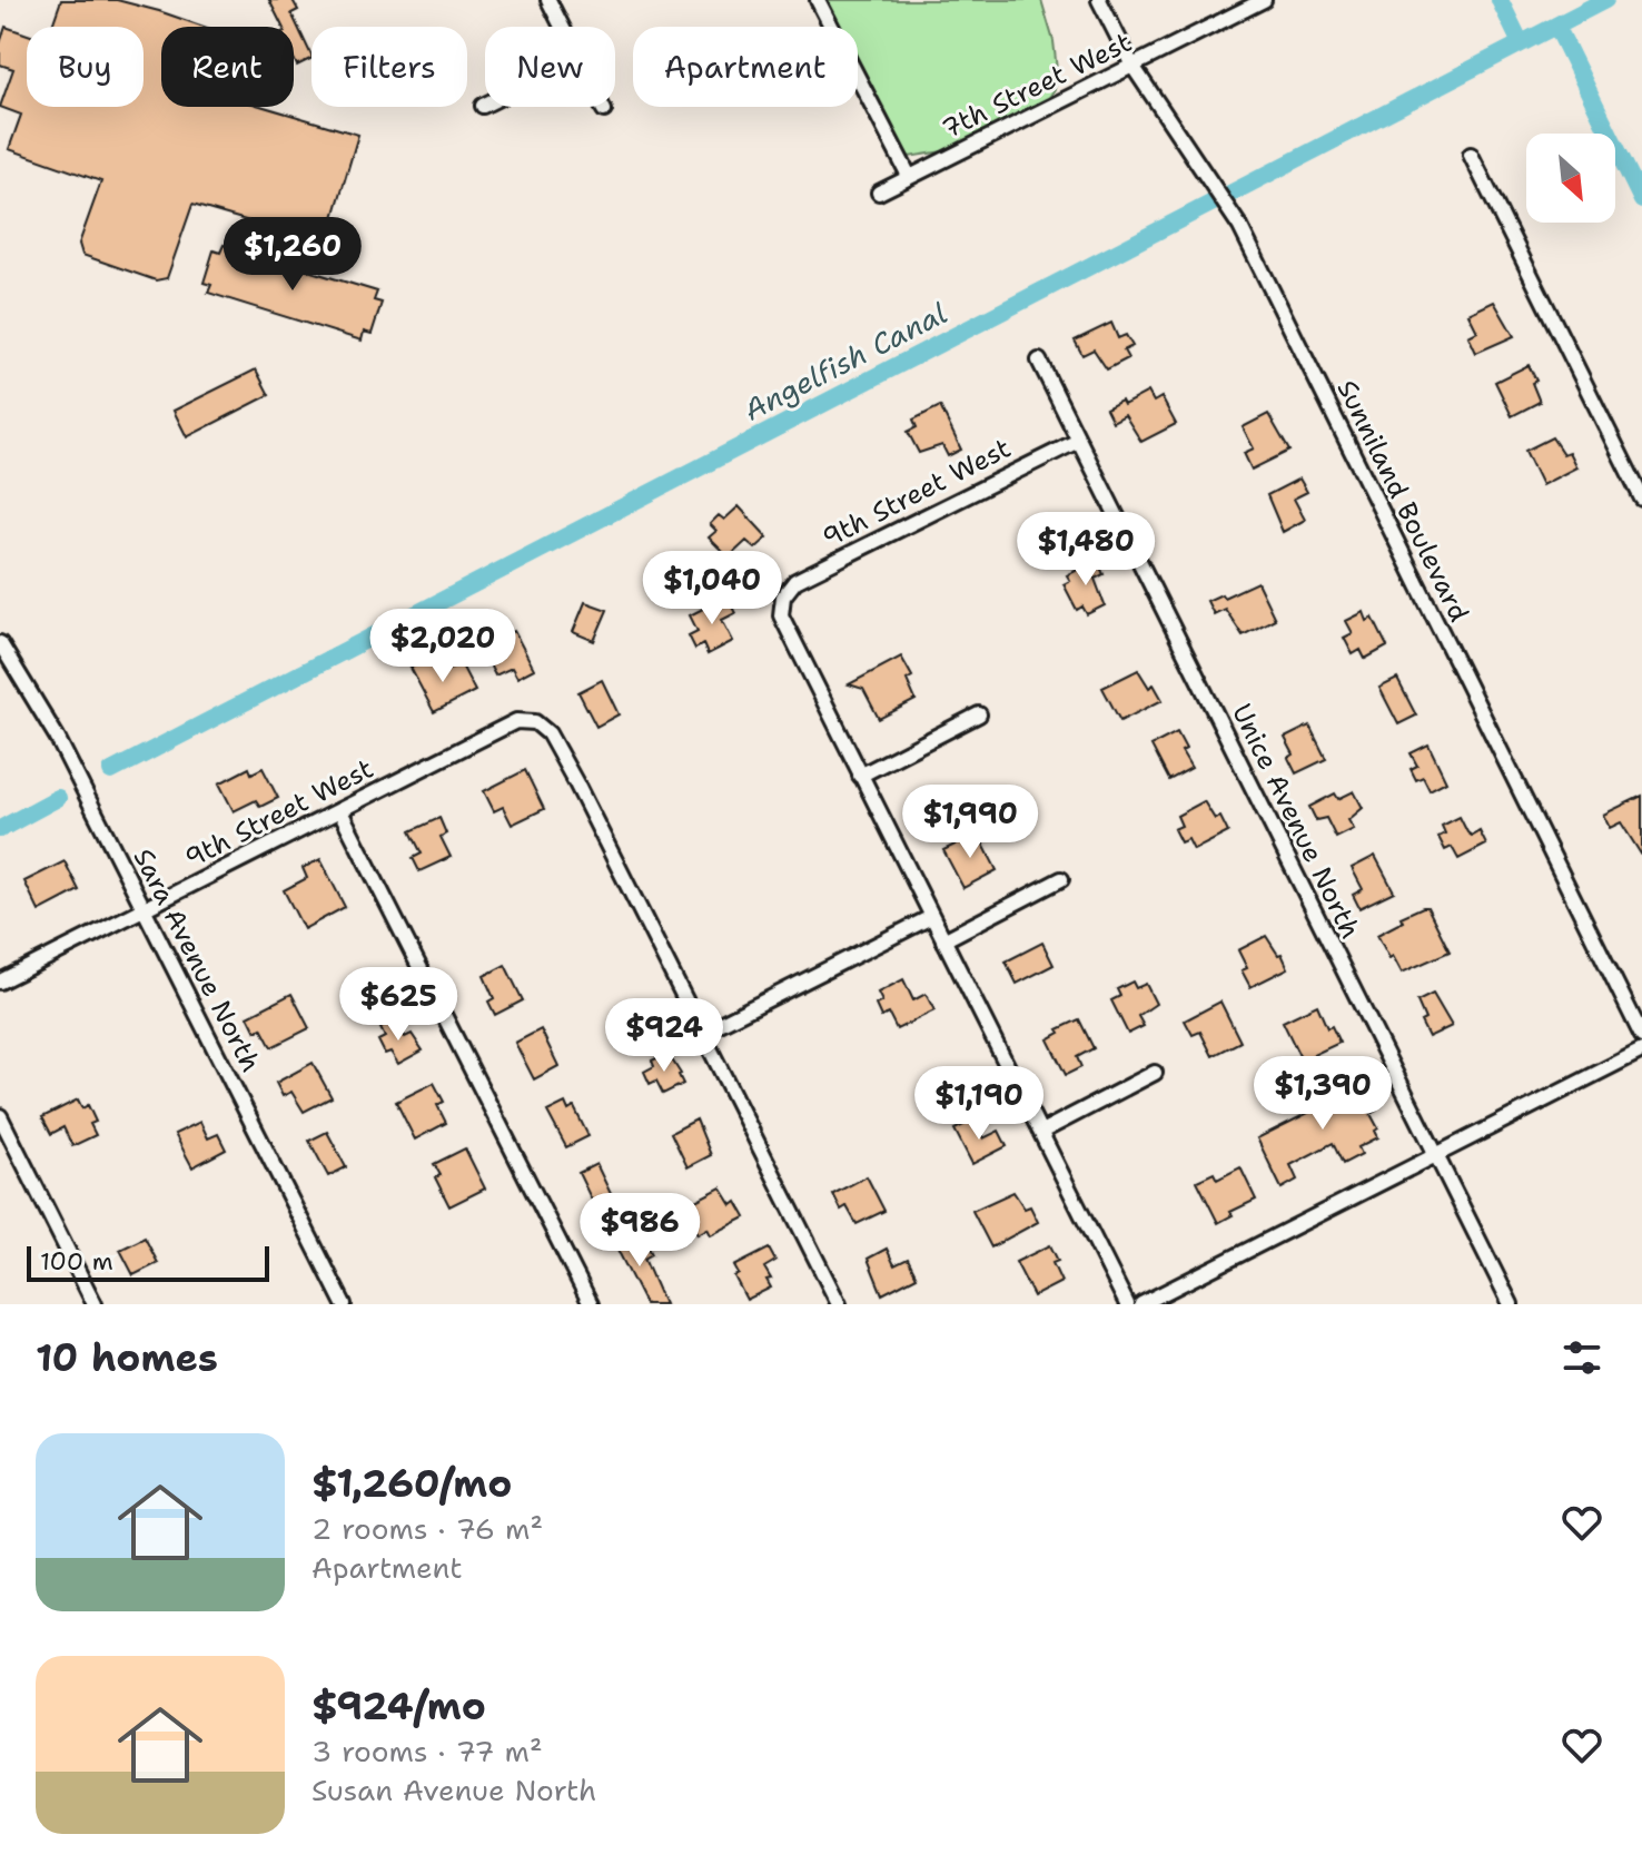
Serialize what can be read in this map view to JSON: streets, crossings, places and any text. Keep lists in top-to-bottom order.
{
  "streets": {
    "street": [
      "7th Street West",
      "9th Street West",
      "Sunniland Boulevard",
      "Unice Avenue North",
      "Sara Avenue North"
    ]
  },
  "crossings": [
    ["7th Street West", "Sunniland Boulevard"],
    ["9th Street West", "Unice Avenue North"],
    ["9th Street West", "Sara Avenue North"]
  ],
  "water": ["Angelfish Canal"],
  "scale_bar": "100 m",
  "north": "bottom right",
  "page": {
    "chip": [
      "Buy",
      "Rent",
      "Filters",
      "New",
      "Apartment"
    ],
    "price": [
      "$1,260",
      "$1,480",
      "$1,040",
      "$2,020",
      "$1,990",
      "$625",
      "$924",
      "$1,390",
      "$1,190",
      "$986"
    ],
    "scale": "100 m",
    "heading": "10 homes",
    "list": [
      {
        "name": "$1,260/mo",
        "note": "2 rooms · 76 m² · Apartment"
      },
      {
        "name": "$924/mo",
        "note": "3 rooms · 77 m² · Susan Avenue North"
      }
    ]
  }
}
